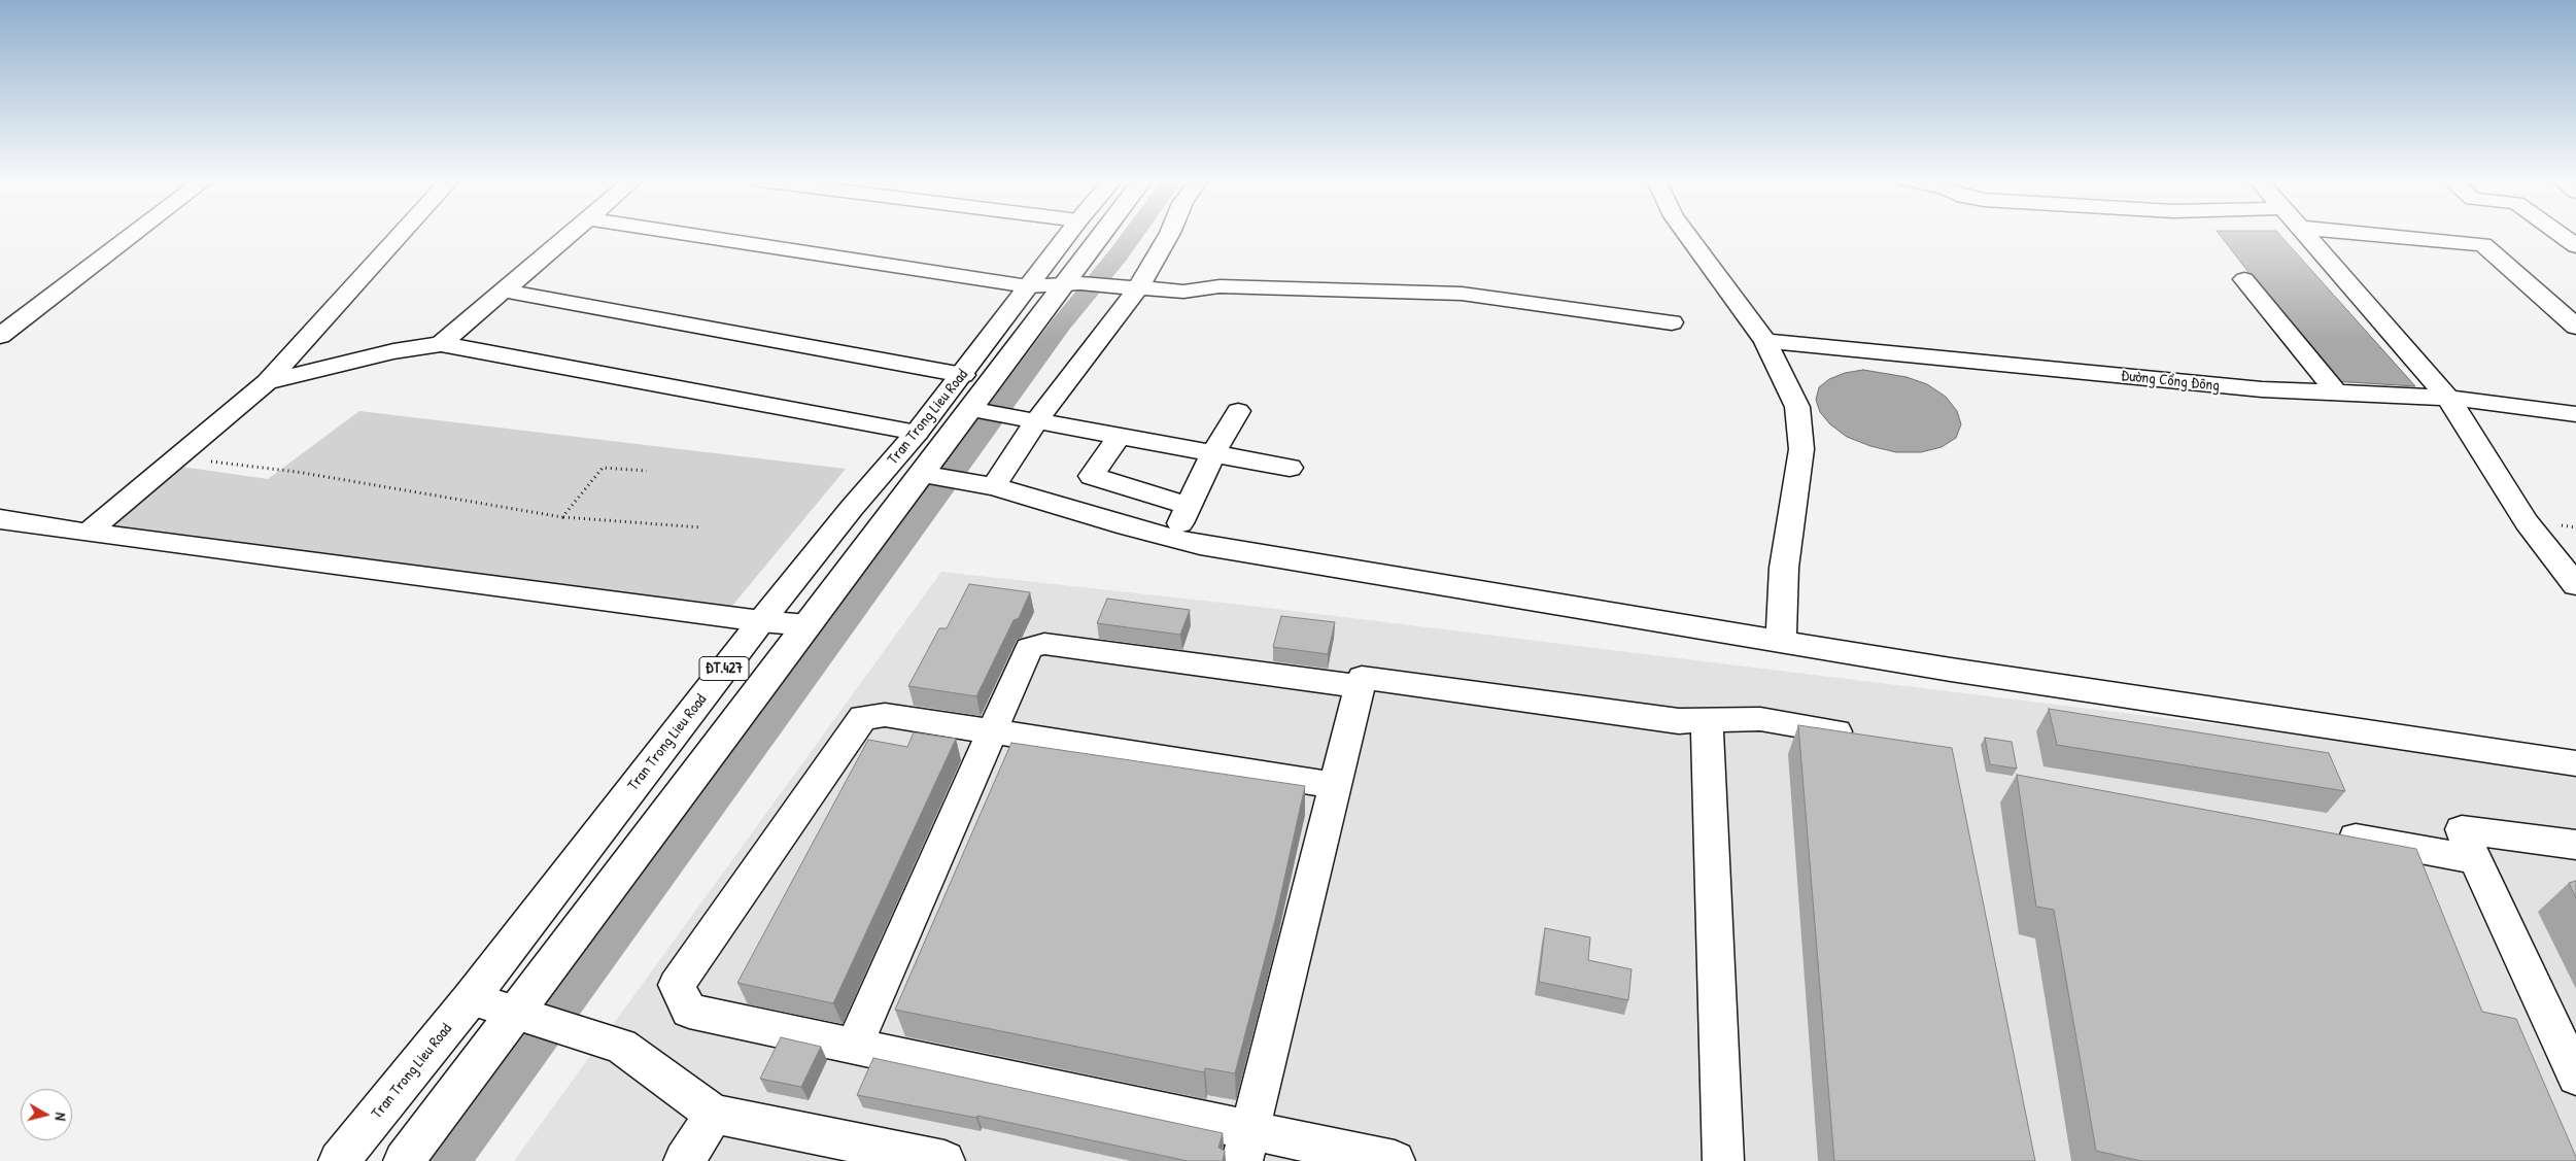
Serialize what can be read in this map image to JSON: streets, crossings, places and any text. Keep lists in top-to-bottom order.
{
  "streets": {
    "street": ["Đường Cổng Đông", "Tran Trong Lieu Road", "ĐT.427"]
  },
  "north": "right"
}
